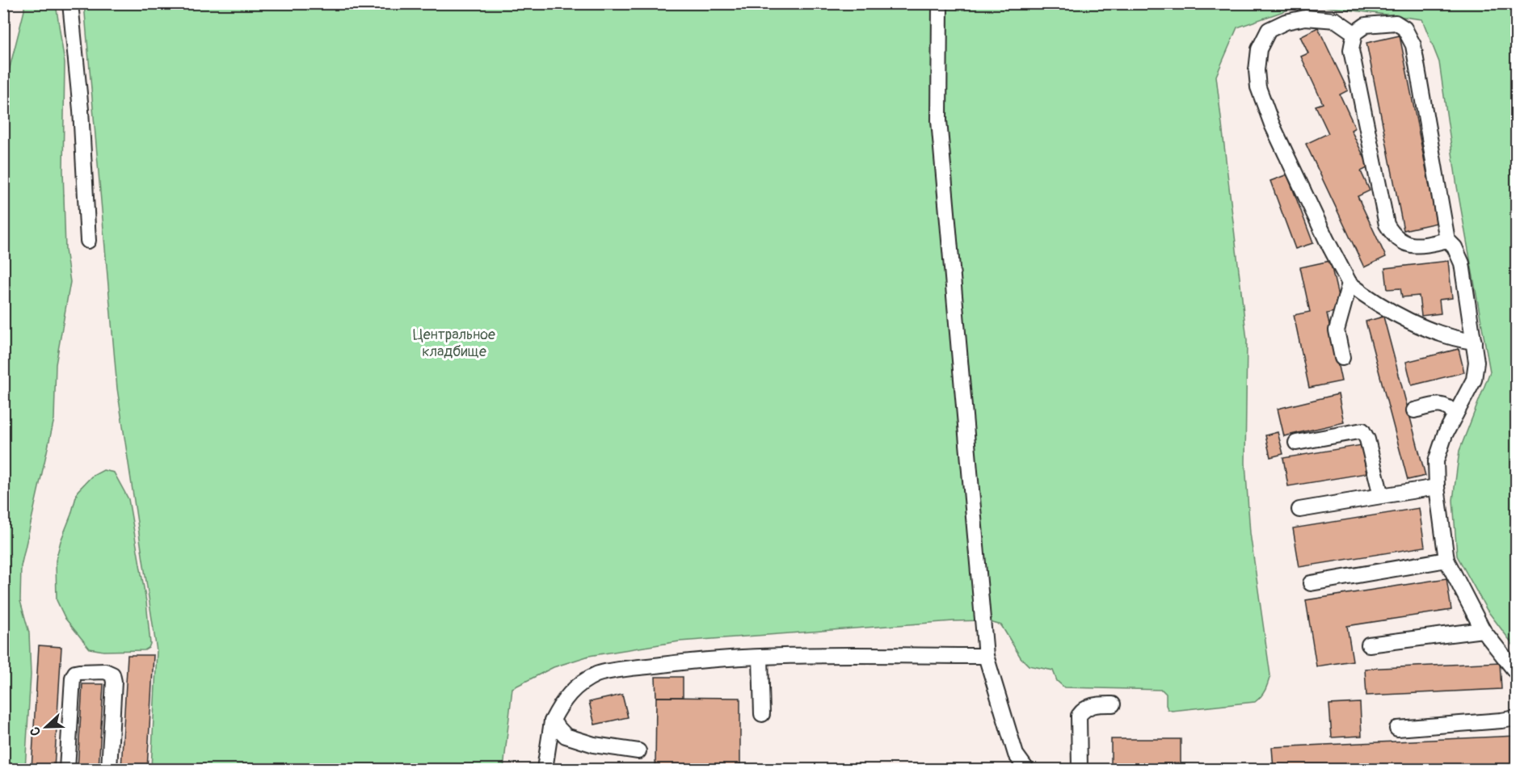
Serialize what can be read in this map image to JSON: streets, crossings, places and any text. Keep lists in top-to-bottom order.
{
  "parks": ["Центральное кладбище"],
  "north": "left"
}
